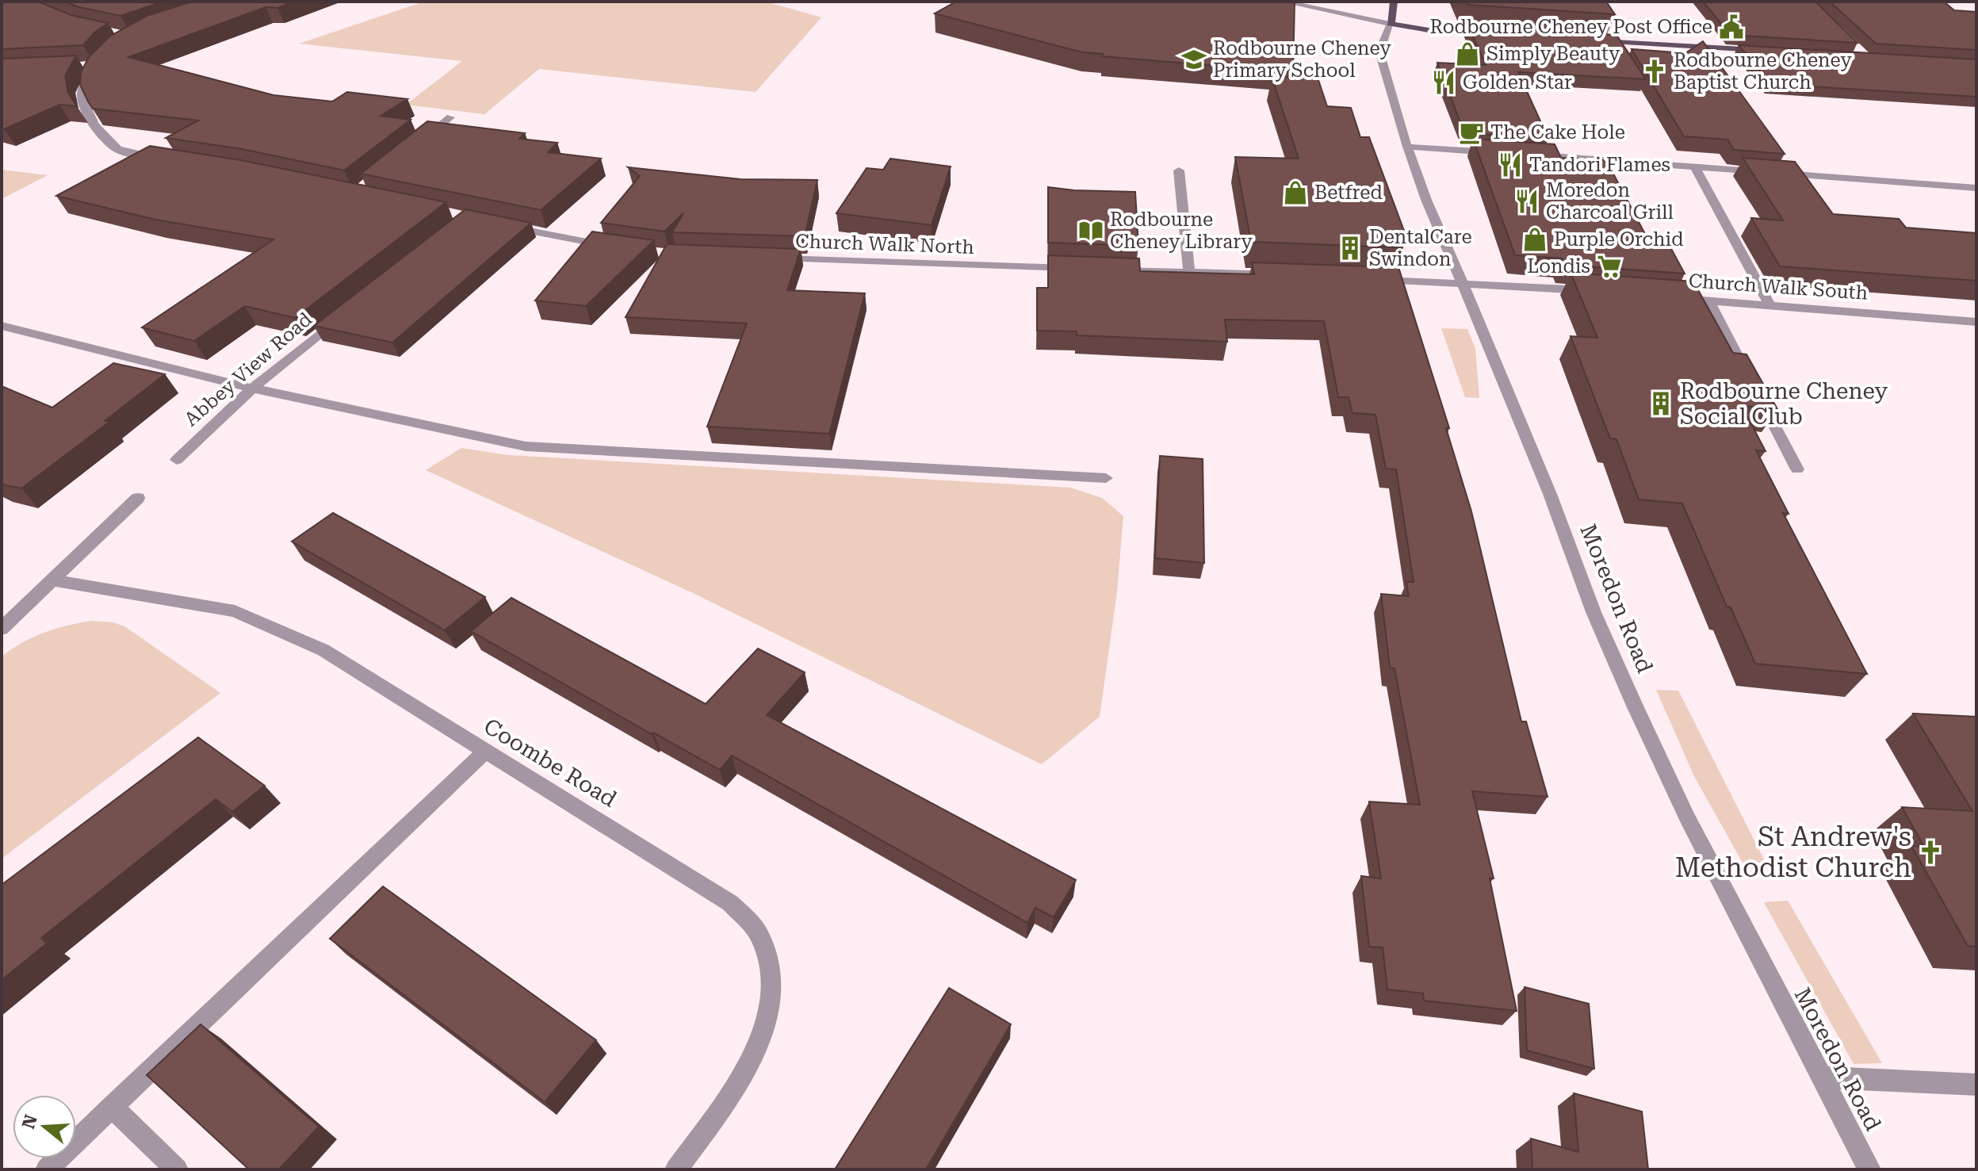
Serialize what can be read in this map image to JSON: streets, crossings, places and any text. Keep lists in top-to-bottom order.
{
  "streets": {
    "street": [
      "Church Walk North",
      "Church Walk South",
      "Abbey View Road",
      "Moredon Road",
      "Coombe Road"
    ]
  },
  "places": {
    "public building": ["Rodbourne Cheney Post Office"],
    "shop": ["Simply Beauty", "Betfred", "Purple Orchid"],
    "school or university": ["Rodbourne Cheney Primary School"],
    "church": ["Rodbourne Cheney Baptist Church", "St Andrew's Methodist Church"],
    "restaurant": ["Golden Star", "Tandori Flames", "Moredon Charcoal Grill"],
    "cafe": ["The Cake Hole"],
    "library": ["Rodbourne Cheney Library"],
    "building": ["DentalCare Swindon", "Rodbourne Cheney Social Club"],
    "supermarket": ["Londis"]
  },
  "north": "left"
}
